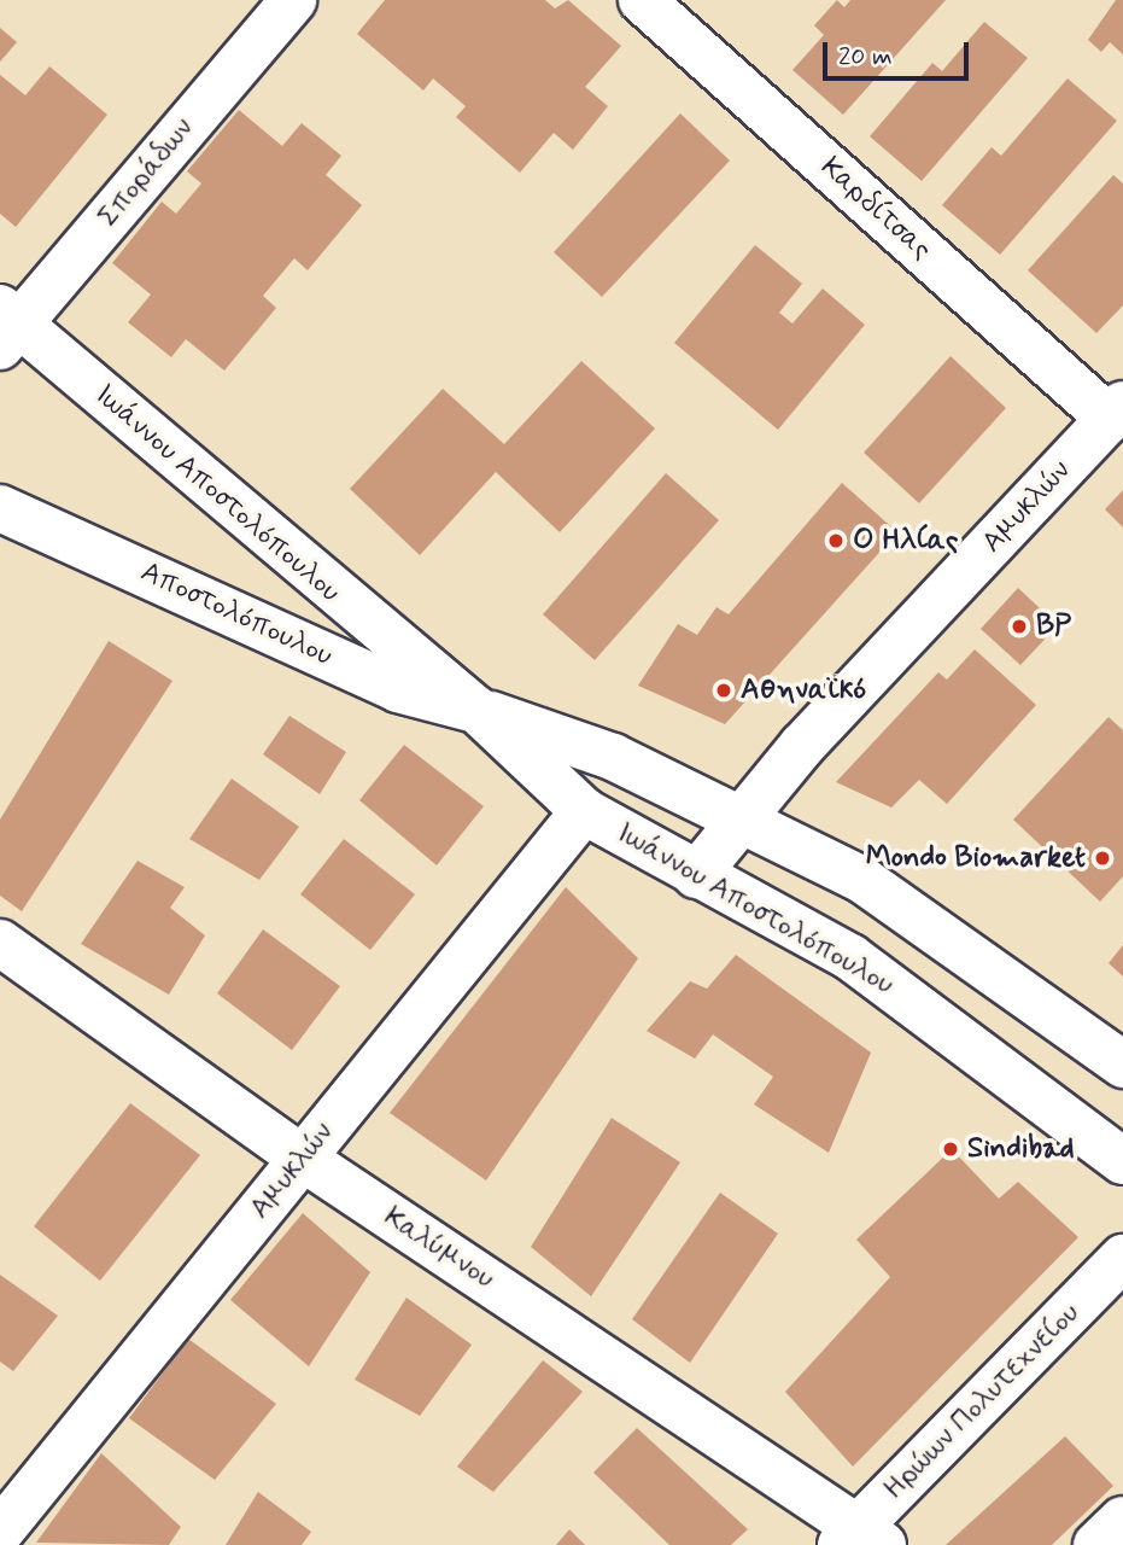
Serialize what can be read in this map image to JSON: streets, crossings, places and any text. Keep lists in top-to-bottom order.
{
  "streets": {
    "street": [
      "Σποράδων",
      "Καρδίτσας",
      "Ιωάννου Αποστολόπουλου",
      "Αμυκλών",
      "Αποστολόπουλου",
      "Καλύμνου",
      "Ηρώων Πολυτεχνείου"
    ]
  },
  "crossings": [
    ["Σποράδων", "Ιωάννου Αποστολόπουλου"],
    ["Καρδίτσας", "Αμυκλών"],
    ["Ιωάννου Αποστολόπουλου", "Αμυκλών"],
    ["Ιωάννου Αποστολόπουλου", "Αποστολόπουλου"],
    ["Αμυκλών", "Καλύμνου"],
    ["Καλύμνου", "Ηρώων Πολυτεχνείου"]
  ],
  "places": [
    "Ο Ηλίας",
    "BP",
    "Αθηναϊκό",
    "Mondo Biomarket",
    "Sindibad"
  ],
  "scale_bar": "20 m"
}
